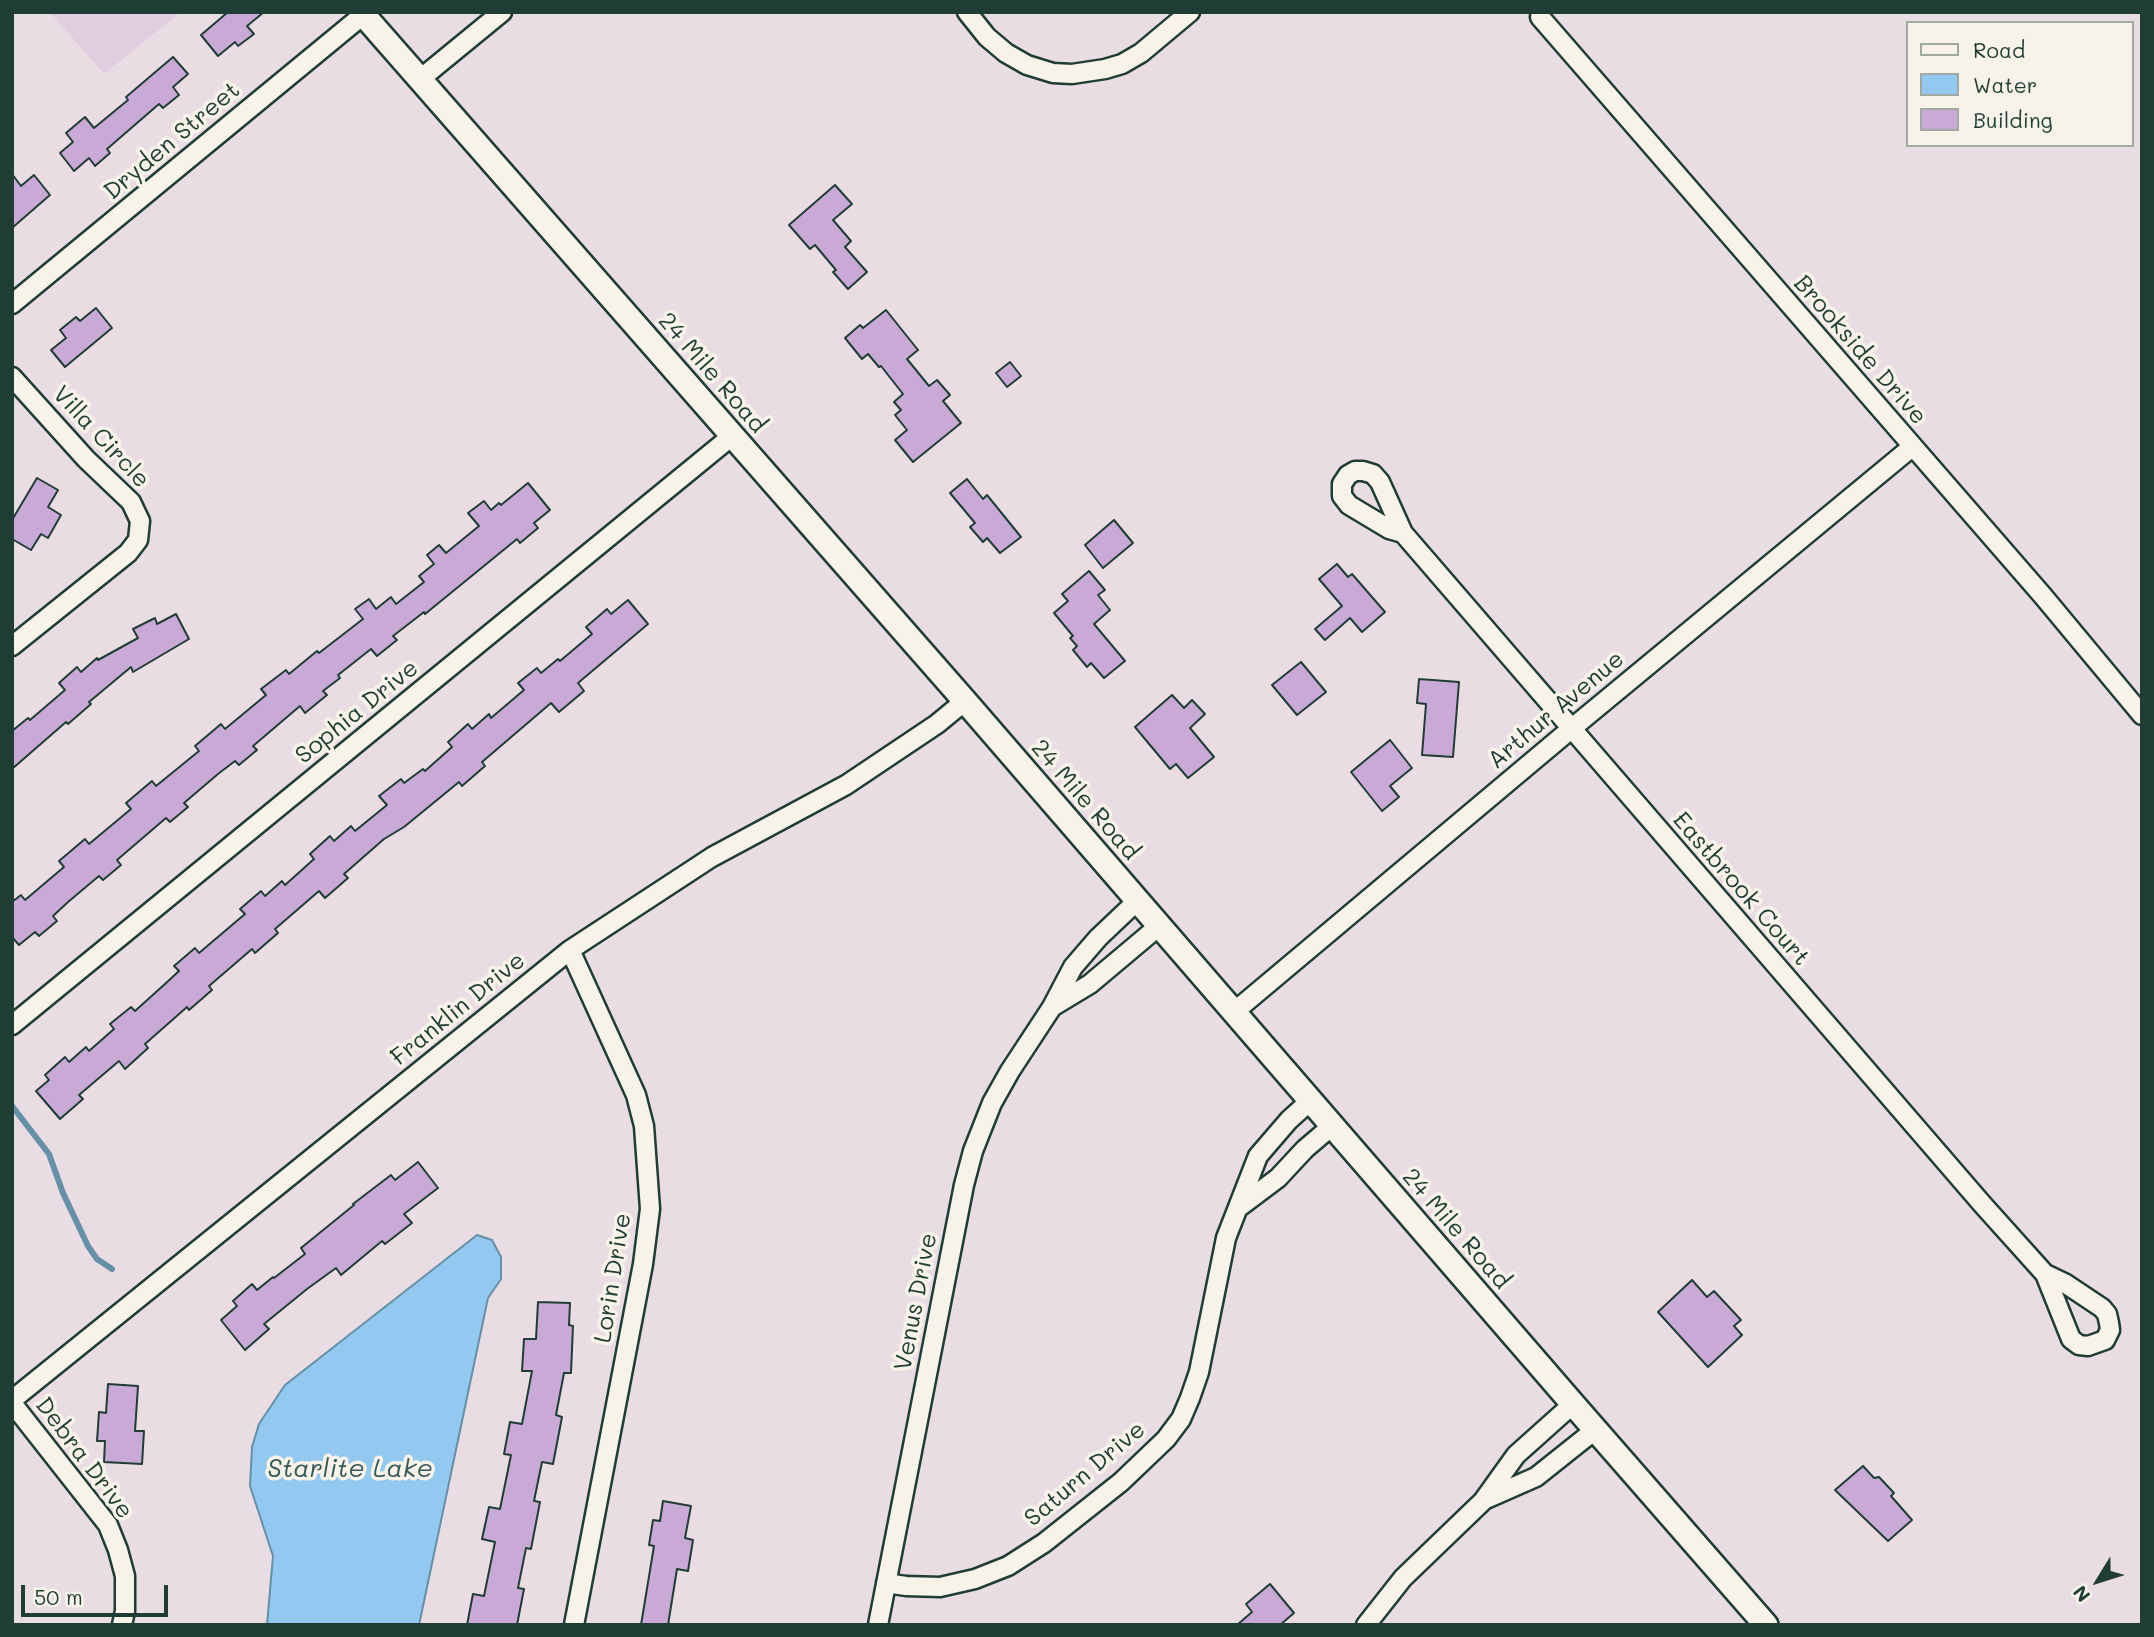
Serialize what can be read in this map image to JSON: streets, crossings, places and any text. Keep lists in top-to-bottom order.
{
  "streets": {
    "street": [
      "Dryden Street",
      "Brookside Drive",
      "24 Mile Road",
      "Villa Circle",
      "Arthur Avenue",
      "Sophia Drive",
      "Eastbrook Court",
      "Franklin Drive",
      "Lorin Drive",
      "Venus Drive",
      "Debra Drive",
      "Saturn Drive"
    ]
  },
  "crossings": [
    ["Dryden Street", "24 Mile Road"],
    ["Brookside Drive", "Arthur Avenue"],
    ["24 Mile Road", "Arthur Avenue"],
    ["24 Mile Road", "Sophia Drive"],
    ["24 Mile Road", "Franklin Drive"],
    ["24 Mile Road", "Venus Drive"],
    ["24 Mile Road", "Saturn Drive"],
    ["Arthur Avenue", "Eastbrook Court"],
    ["Franklin Drive", "Lorin Drive"],
    ["Franklin Drive", "Debra Drive"],
    ["Venus Drive", "Saturn Drive"]
  ],
  "water": ["Starlite Lake"],
  "legend": ["Road", "Water", "Building"],
  "scale_bar": "50 m",
  "north": "bottom left"
}
